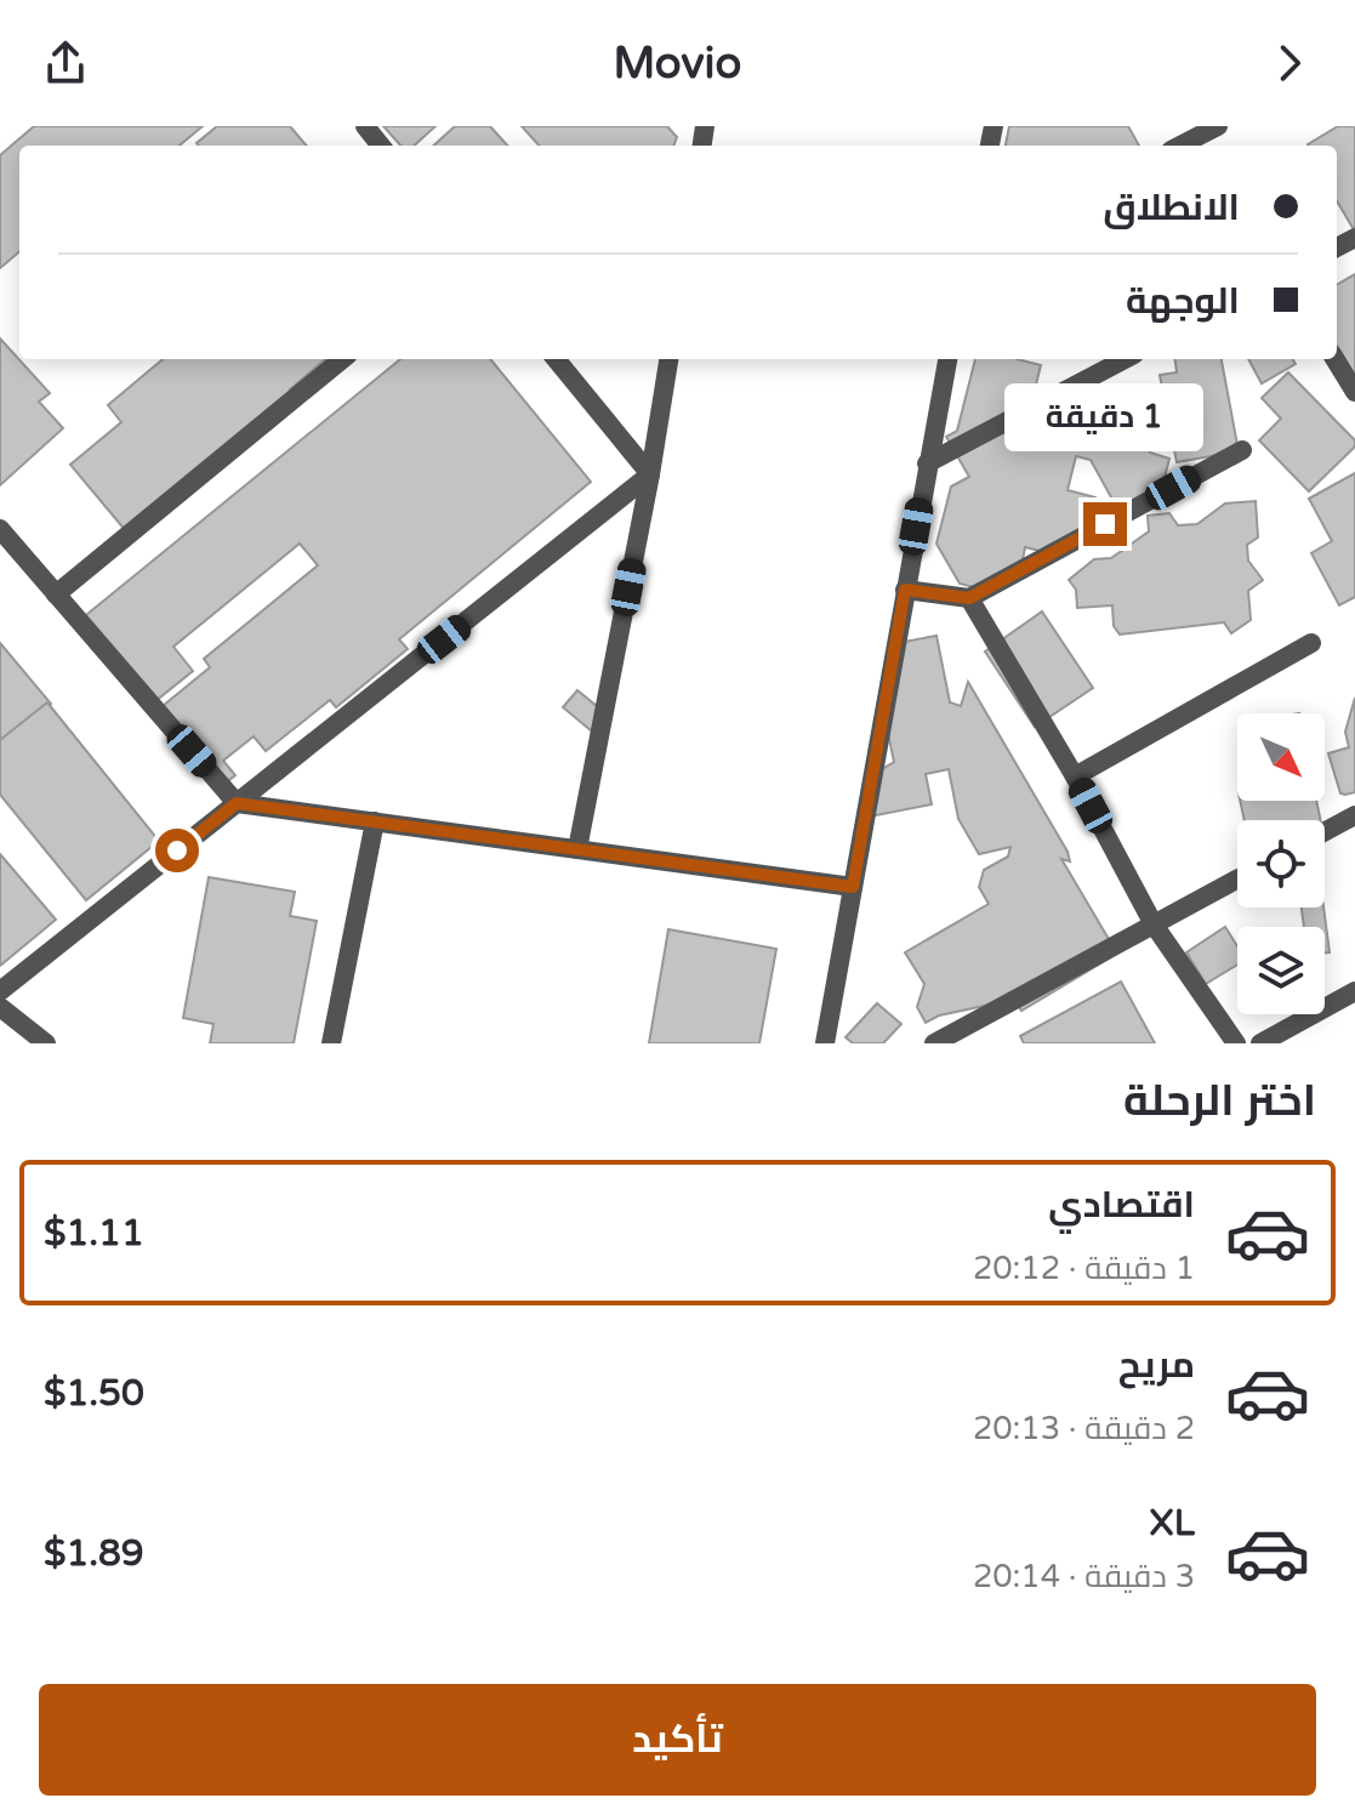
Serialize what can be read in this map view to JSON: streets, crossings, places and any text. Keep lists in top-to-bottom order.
{
  "north": "bottom right",
  "page": {
    "header": "Movio",
    "banner": ["الانطلاق", "الوجهة"],
    "bubble": "1 دقيقة",
    "heading": "اختر الرحلة",
    "list": [
      {
        "name": "اقتصادي",
        "note": "1 دقيقة · 20:12",
        "value": "$1.11"
      },
      {
        "name": "مريح",
        "note": "2 دقيقة · 20:13",
        "value": "$1.50"
      },
      {
        "name": "XL",
        "note": "3 دقيقة · 20:14",
        "value": "$1.89"
      }
    ],
    "buttons": "تأكيد"
  }
}
